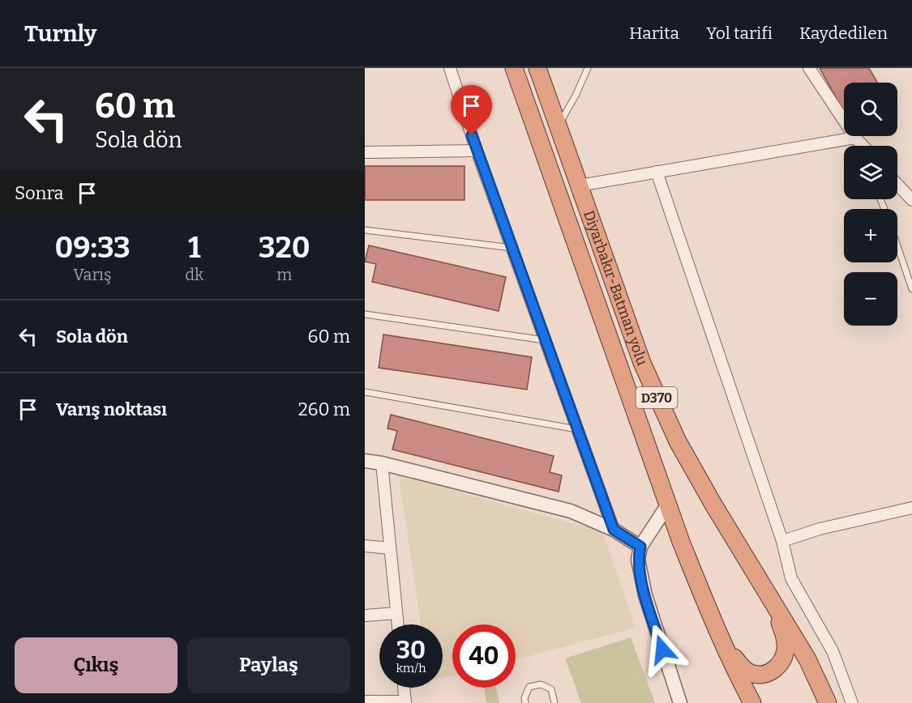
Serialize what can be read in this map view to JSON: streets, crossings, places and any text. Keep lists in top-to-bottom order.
{
  "streets": {
    "highway": ["Diyarbakır-Batman yolu", "D370"]
  },
  "page": {
    "header": "Turnly",
    "nav": ["Harita", "Yol tarifi", "Kaydedilen"],
    "turn": ["60 m", "Sola dön"],
    "map_buttons": ["+", "−"],
    "then": "Sonra",
    "eta": [
      "09:33",
      "Varış",
      "1",
      "dk",
      "320",
      "m"
    ],
    "list": [
      {
        "name": "Sola dön",
        "value": "60 m"
      },
      {
        "name": "Varış noktası",
        "value": "260 m"
      }
    ],
    "speed": "30 km/h",
    "limit": "40",
    "buttons": ["Çıkış", "Paylaş"]
  }
}
